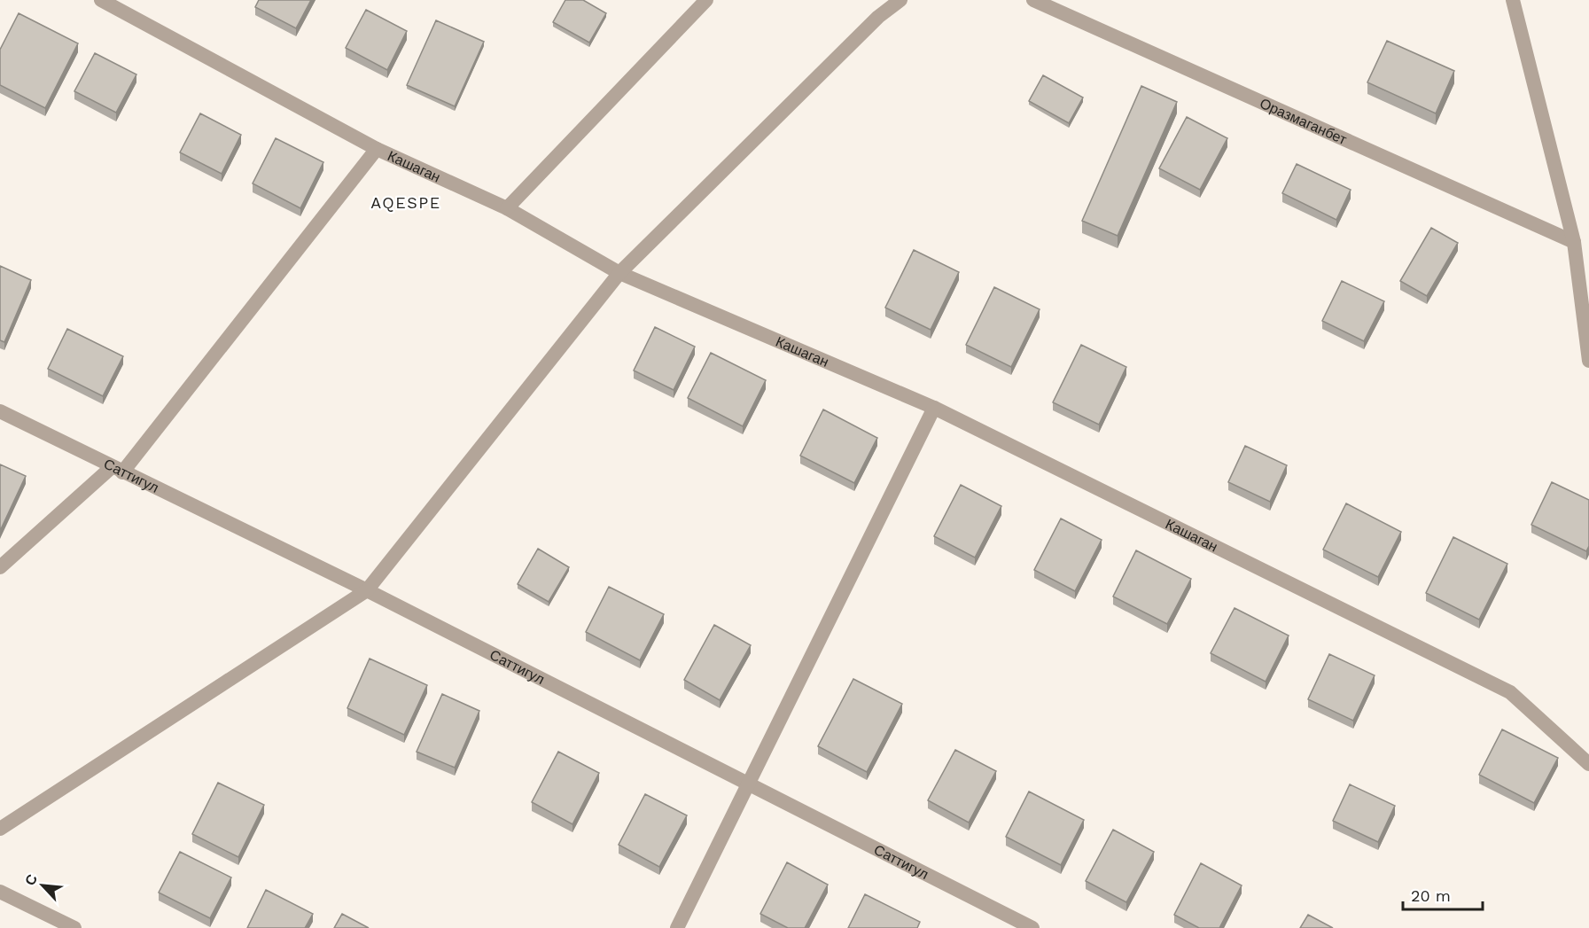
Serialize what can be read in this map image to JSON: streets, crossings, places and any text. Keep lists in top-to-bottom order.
{
  "streets": {
    "street": ["Оразмаганбет", "Кашаган", "Саттигул"]
  },
  "districts": ["AQESPE"],
  "scale_bar": "20 m",
  "north": "top left"
}
